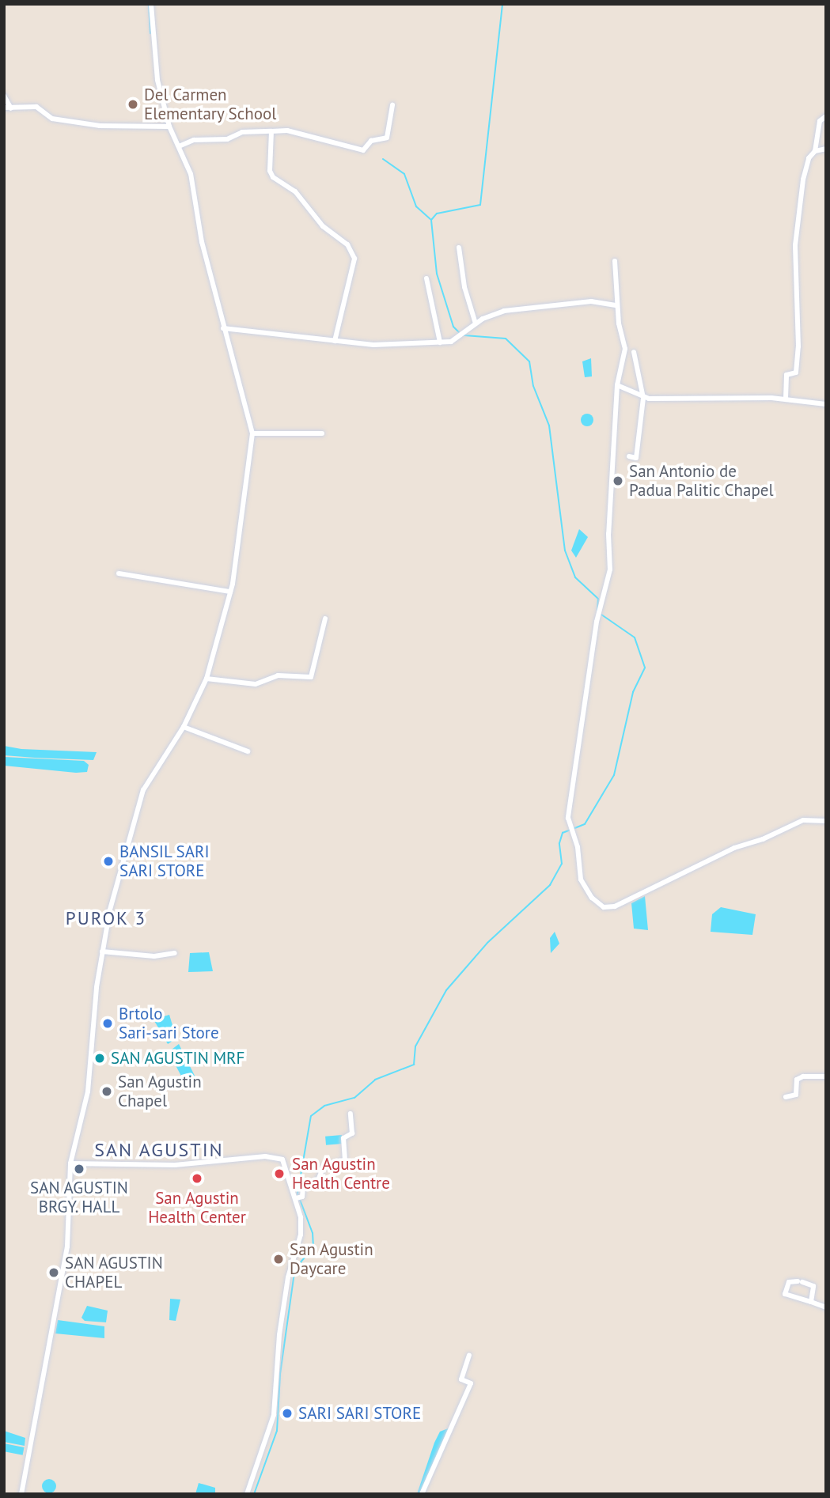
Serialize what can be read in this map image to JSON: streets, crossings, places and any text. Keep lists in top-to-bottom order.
{
  "districts": ["PUROK 3", "SAN AGUSTIN"],
  "places": [
    "Del Carmen Elementary School",
    "San Antonio de Padua Palitic Chapel",
    "BANSIL SARI SARI STORE",
    "Brtolo Sari-sari Store",
    "SAN AGUSTIN MRF",
    "San Agustin Chapel",
    "SAN AGUSTIN BRGY. HALL",
    "San Agustin Health Centre",
    "San Agustin Health Center",
    "San Agustin Daycare",
    "SAN AGUSTIN CHAPEL",
    "SARI SARI STORE"
  ]
}
